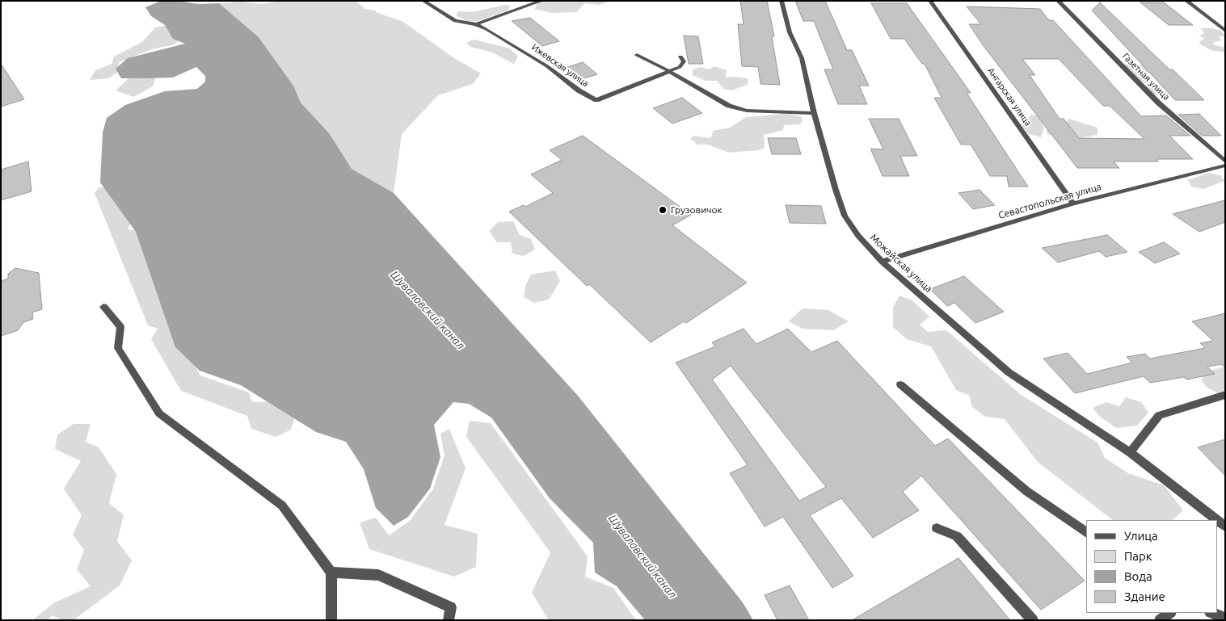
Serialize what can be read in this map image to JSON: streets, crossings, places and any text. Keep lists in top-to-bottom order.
{
  "streets": {
    "street": [
      "Ижевская улица",
      "Газетная улица",
      "Ангарская улица",
      "Севастопольская улица",
      "Можайская улица"
    ]
  },
  "crossings": [
    ["Ангарская улица", "Севастопольская улица"],
    ["Севастопольская улица", "Можайская улица"]
  ],
  "water": ["Шуваловский канал"],
  "places": ["Грузовичок"],
  "legend": [
    "Улица",
    "Парк",
    "Вода",
    "Здание"
  ]
}
